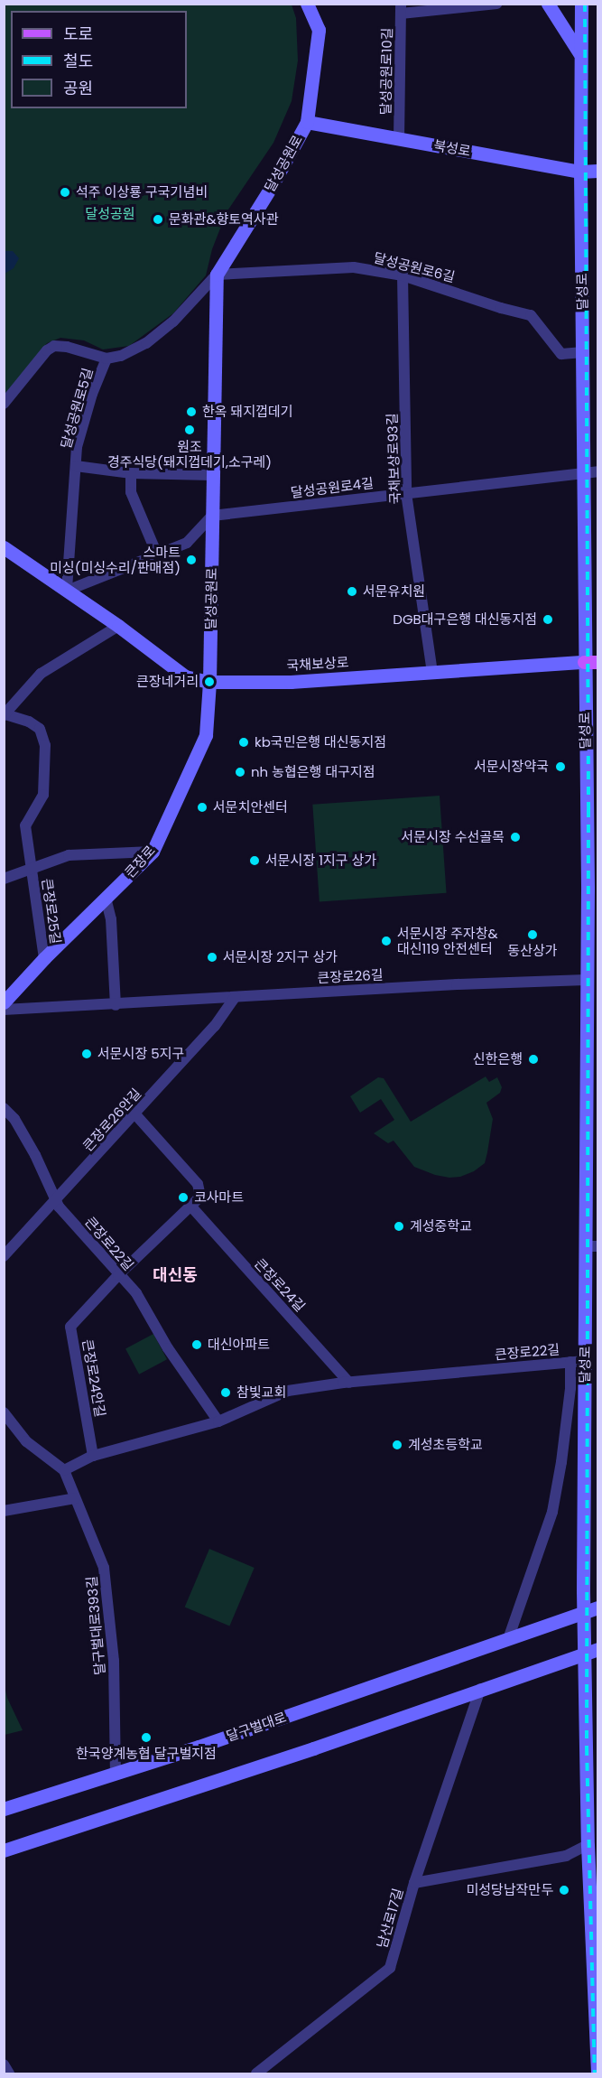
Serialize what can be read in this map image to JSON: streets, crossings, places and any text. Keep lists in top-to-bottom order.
{
  "streets": {
    "main road": [
      "북성로",
      "달성공원로",
      "달성로",
      "국채보상로",
      "큰장로",
      "달구벌대로"
    ],
    "street": [
      "달성공원로10길",
      "달성공원로6길",
      "달성공원로5길",
      "국채보상로93길",
      "달성공원로4길",
      "큰장로25길",
      "큰장로26길",
      "큰장로26안길",
      "큰장로22길",
      "큰장로24길",
      "큰장로24안길",
      "달구벌대로393길",
      "남산로17길"
    ]
  },
  "crossings": [
    ["달성공원로10길", "북성로"],
    ["북성로", "달성공원로"],
    ["북성로", "달성로"],
    ["달성공원로", "달성공원로6길"],
    ["달성공원로", "달성공원로5길"],
    ["달성공원로", "달성공원로4길"],
    ["달성공원로", "국채보상로"],
    ["달성공원로", "큰장로"],
    ["달성공원로6길", "달성로"],
    ["달성공원로6길", "달성공원로5길"],
    ["달성공원로6길", "국채보상로93길"],
    ["달성로", "달성공원로4길"],
    ["달성로", "국채보상로"],
    ["달성로", "큰장로26길"],
    ["달성로", "큰장로22길"],
    ["달성로", "달구벌대로"],
    ["달성로", "남산로17길"],
    ["국채보상로93길", "달성공원로4길"],
    ["국채보상로93길", "국채보상로"],
    ["국채보상로", "큰장로"],
    ["큰장로", "큰장로25길"],
    ["큰장로26길", "큰장로26안길"],
    ["큰장로26안길", "큰장로22길"],
    ["큰장로26안길", "큰장로24안길"],
    ["큰장로22길", "큰장로24길"],
    ["큰장로22길", "큰장로24안길"],
    ["큰장로22길", "달구벌대로393길"],
    ["큰장로24길", "큰장로24안길"],
    ["달구벌대로393길", "달구벌대로"]
  ],
  "districts": ["대신동"],
  "parks": ["달성공원"],
  "places": [
    "석주 이상룡 구국기념비",
    "문화관&향토역사관",
    "한옥 돼지껍데기",
    "원조 경주식당(돼지껍데기,소구레)",
    "스마트 미싱(미싱수리/판매점)",
    "서문유치원",
    "DGB대구은행 대신동지점",
    "큰장네거리",
    "kb국민은행 대신동지점",
    "서문시장약국",
    "nh 농협은행 대구지점",
    "서문치안센터",
    "서문시장 수선골목",
    "서문시장 1지구 상가",
    "동산상가",
    "서문시장 주자창& 대신119 안전센터",
    "서문시장 2지구 상가",
    "서문시장 5지구",
    "신한은행",
    "코사마트",
    "계성중학교",
    "대신아파트",
    "참빛교회",
    "계성초등학교",
    "한국양계농협 달구벌지점",
    "미성당납작만두"
  ],
  "legend": ["도로", "철도", "공원"]
}
